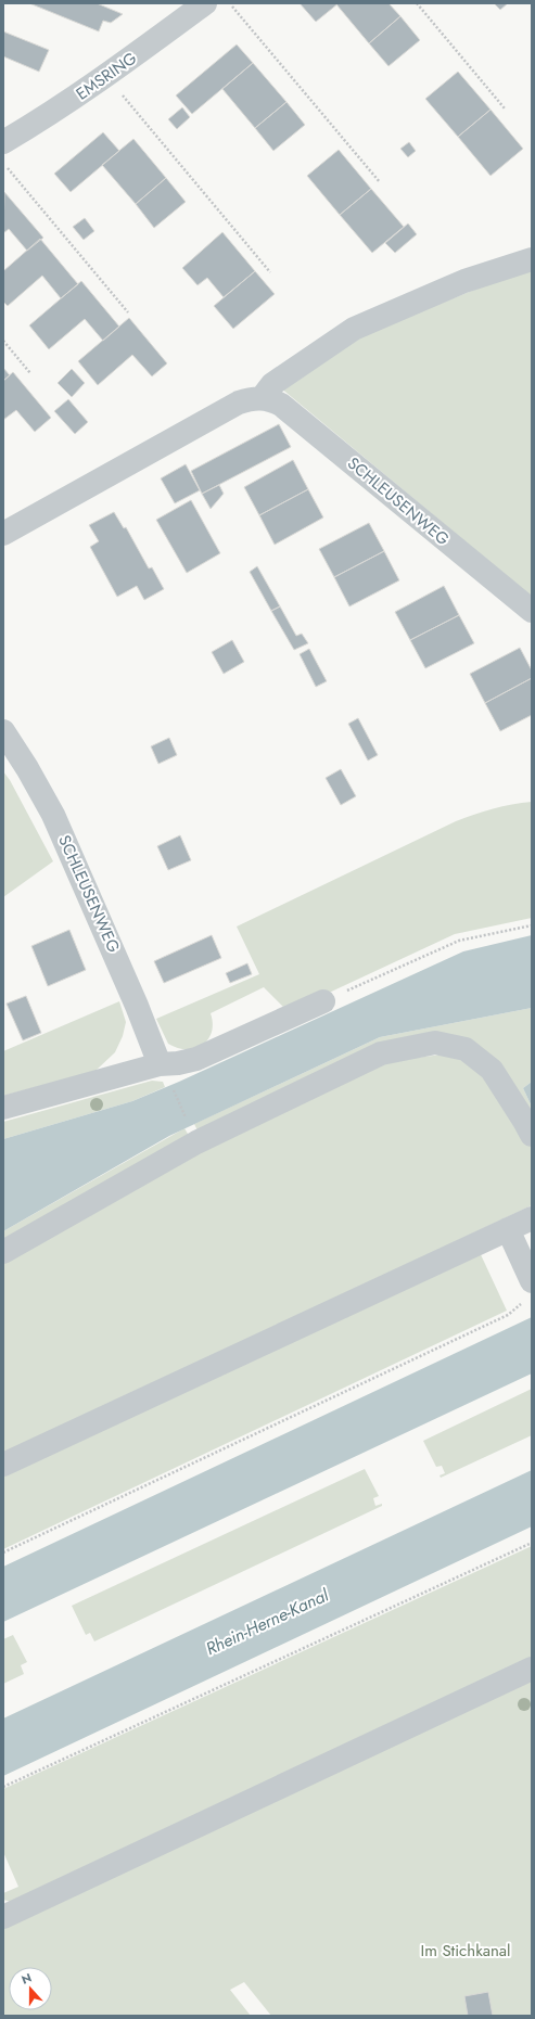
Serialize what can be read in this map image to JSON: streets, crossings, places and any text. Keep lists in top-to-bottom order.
{
  "streets": {
    "street": ["EMSRING", "SCHLEUSENWEG"]
  },
  "water": ["Rhein-Herne-Kanal"],
  "parks": ["Im Stichkanal"],
  "north": "top"
}
